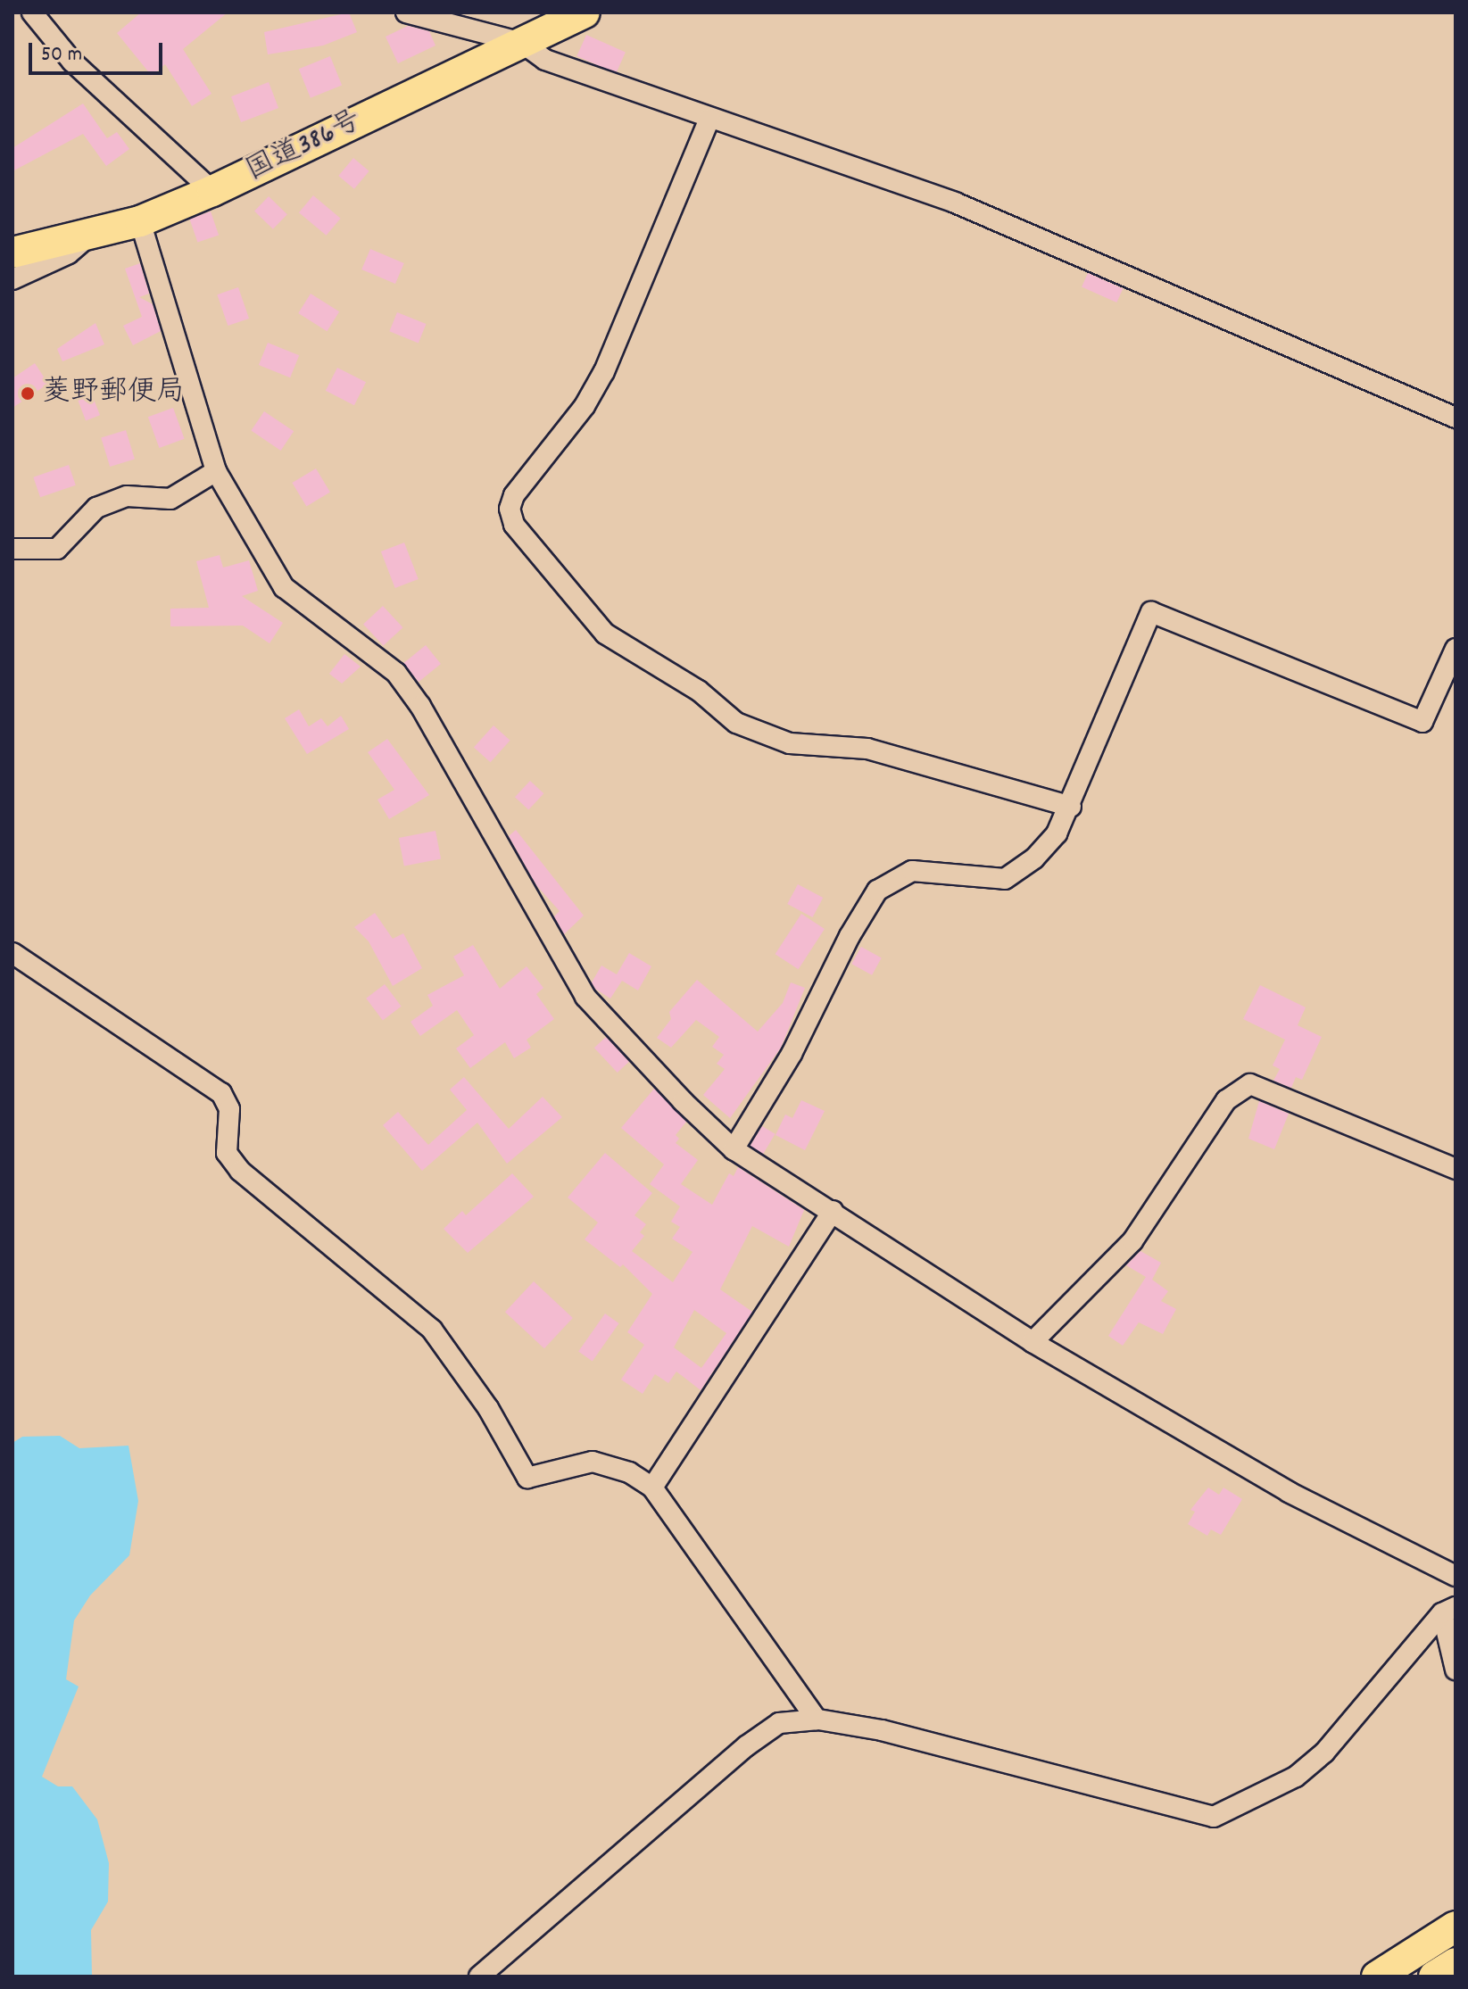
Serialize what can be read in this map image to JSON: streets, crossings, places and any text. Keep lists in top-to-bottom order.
{
  "streets": {
    "highway": ["国道386号"]
  },
  "places": ["菱野郵便局"],
  "scale_bar": "50 m"
}
